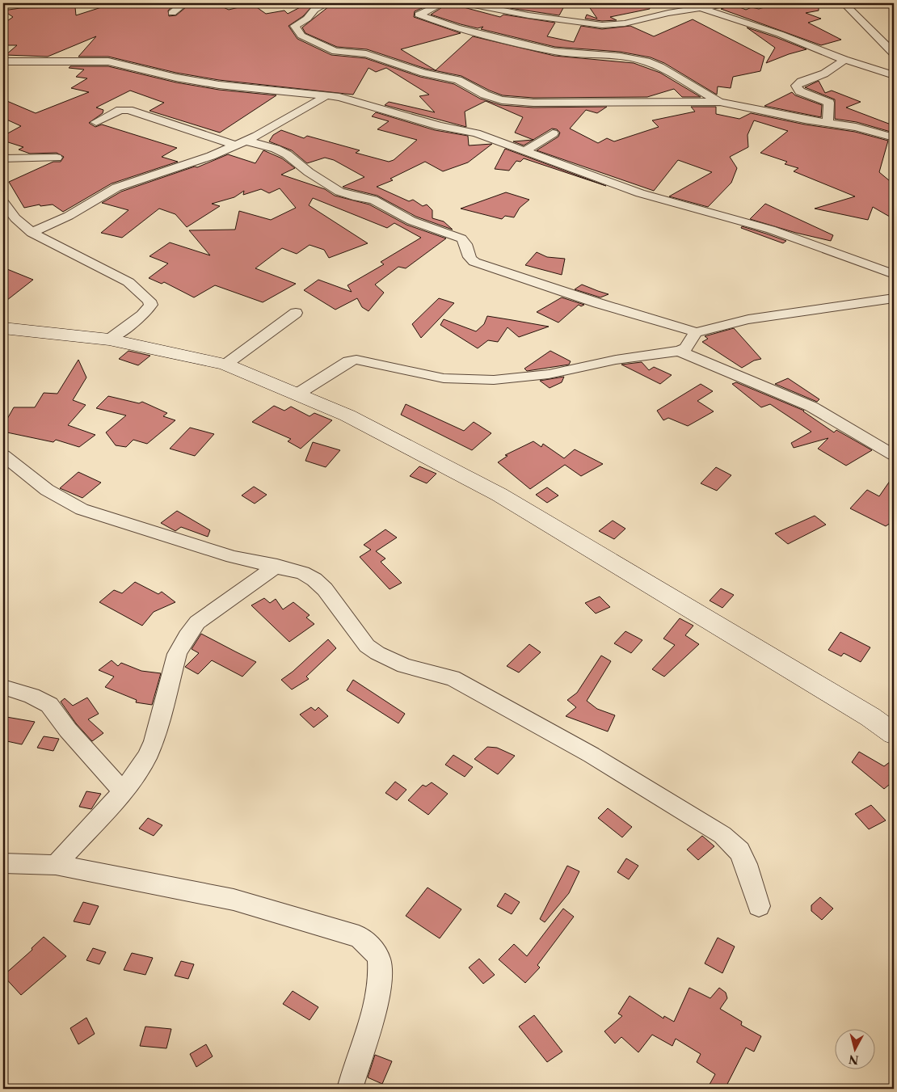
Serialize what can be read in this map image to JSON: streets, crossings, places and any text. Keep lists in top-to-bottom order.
{
  "north": "bottom"
}
